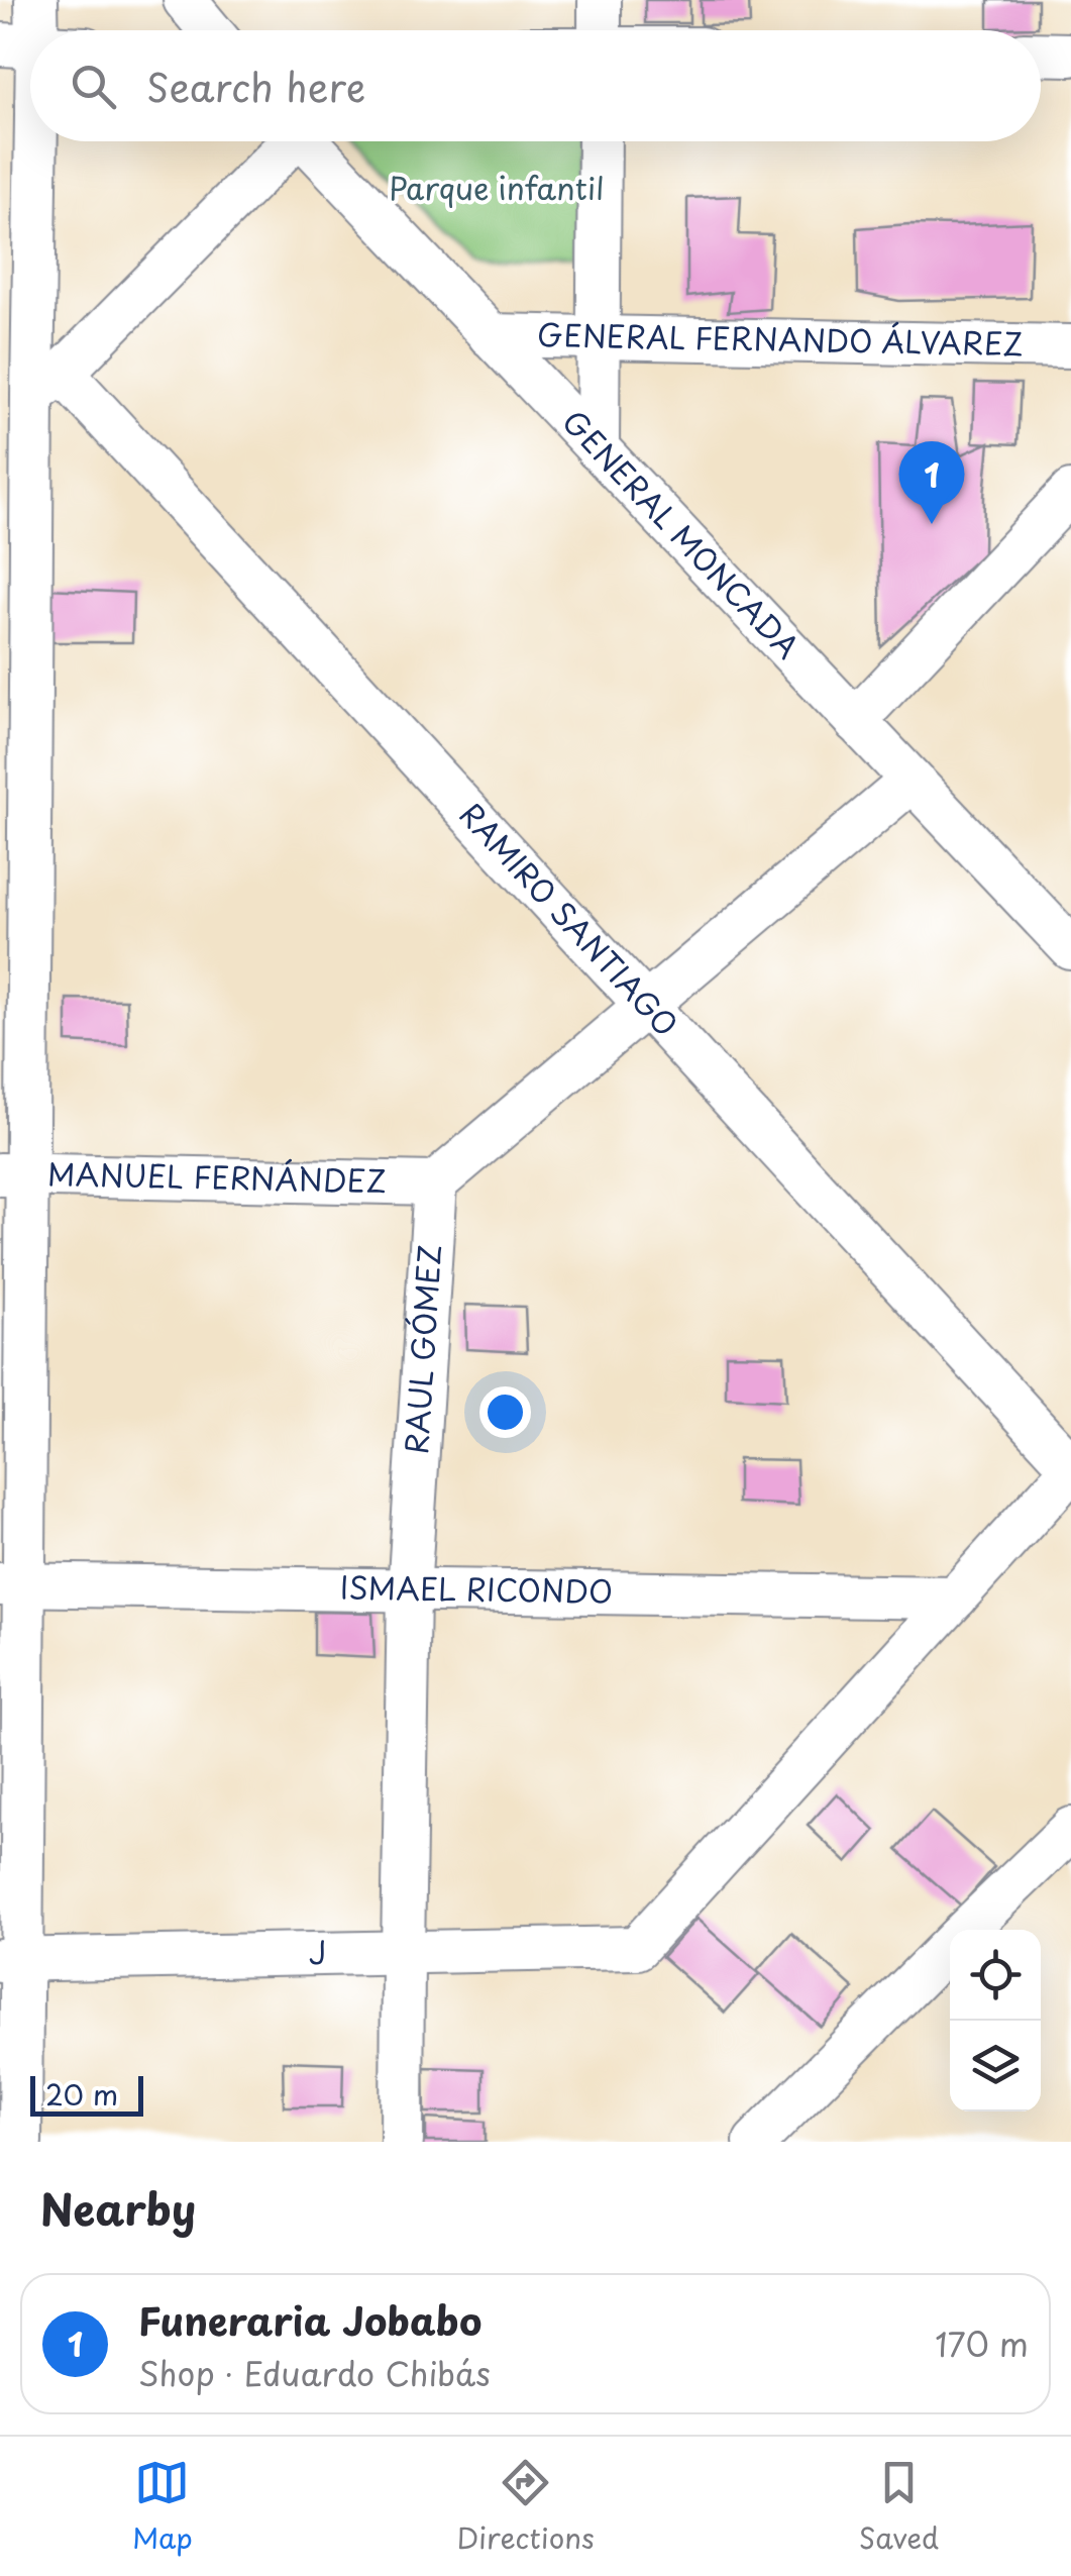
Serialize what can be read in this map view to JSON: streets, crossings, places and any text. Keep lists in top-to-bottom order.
{
  "streets": {
    "street": [
      "GENERAL FERNANDO ÁLVAREZ",
      "GENERAL MONCADA",
      "RAMIRO SANTIAGO",
      "MANUEL FERNÁNDEZ",
      "RAUL GÓMEZ",
      "ISMAEL RICONDO",
      "J"
    ]
  },
  "crossings": [
    ["GENERAL FERNANDO ÁLVAREZ", "GENERAL MONCADA"],
    ["MANUEL FERNÁNDEZ", "RAUL GÓMEZ"],
    ["RAUL GÓMEZ", "ISMAEL RICONDO"],
    ["RAUL GÓMEZ", "J"],
    ["ISMAEL RICONDO", "J"]
  ],
  "parks": ["Parque infantil"],
  "scale_bar": "20 m",
  "page": {
    "search": "Search here",
    "pins": "1",
    "scale": "20 m",
    "heading": "Nearby",
    "list": [
      {
        "mark": "1",
        "name": "Funeraria Jobabo",
        "note": "Shop · Eduardo Chibás",
        "value": "170 m"
      }
    ],
    "nav": ["Map", "Directions", "Saved"]
  }
}
